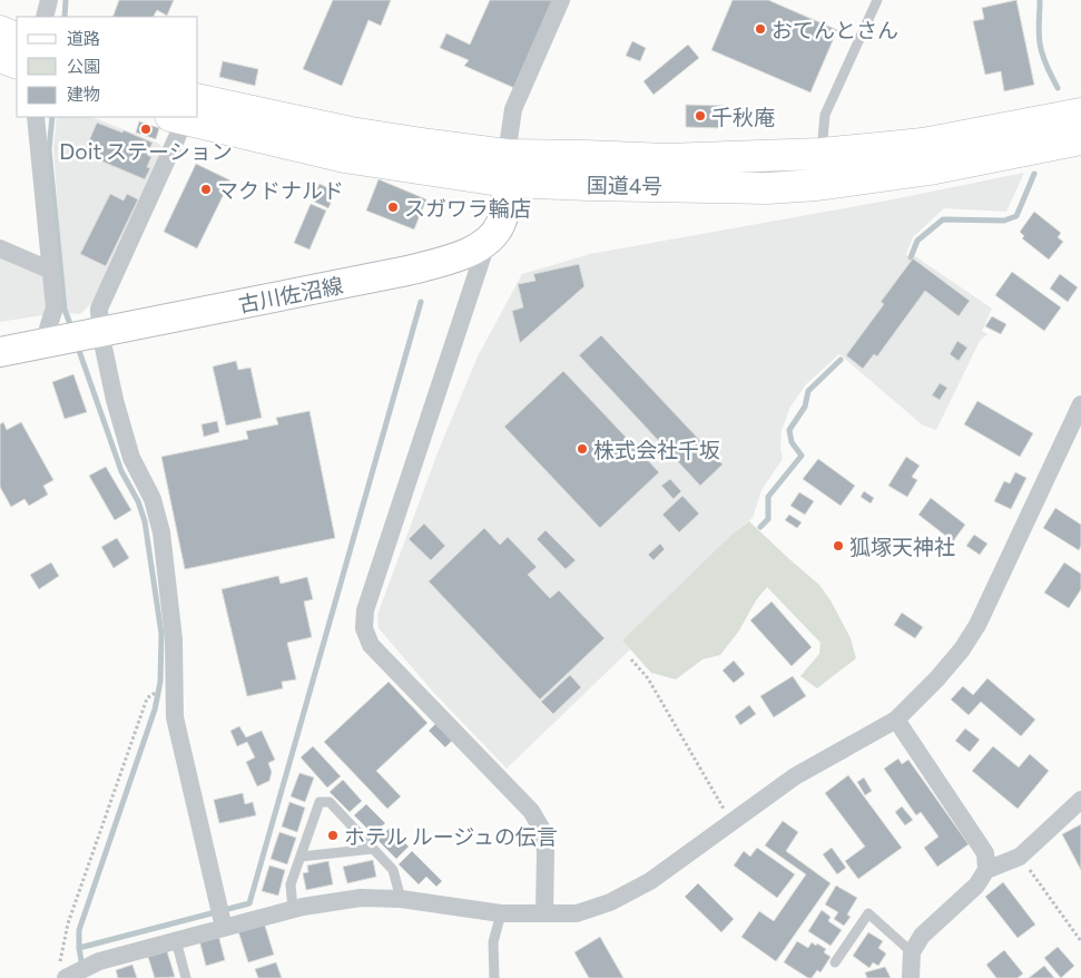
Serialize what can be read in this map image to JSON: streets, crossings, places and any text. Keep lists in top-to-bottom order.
{
  "streets": {
    "highway": ["国道4号"],
    "main road": ["古川佐沼線"]
  },
  "crossings": [
    ["国道4号", "古川佐沼線"]
  ],
  "places": [
    "おてんとさん",
    "千秋庵",
    "Doit ステーション",
    "マクドナルド",
    "スガワラ輪店",
    "株式会社千坂",
    "狐塚天神社",
    "ホテル ルージュの伝言"
  ],
  "legend": ["道路", "公園", "建物"]
}
